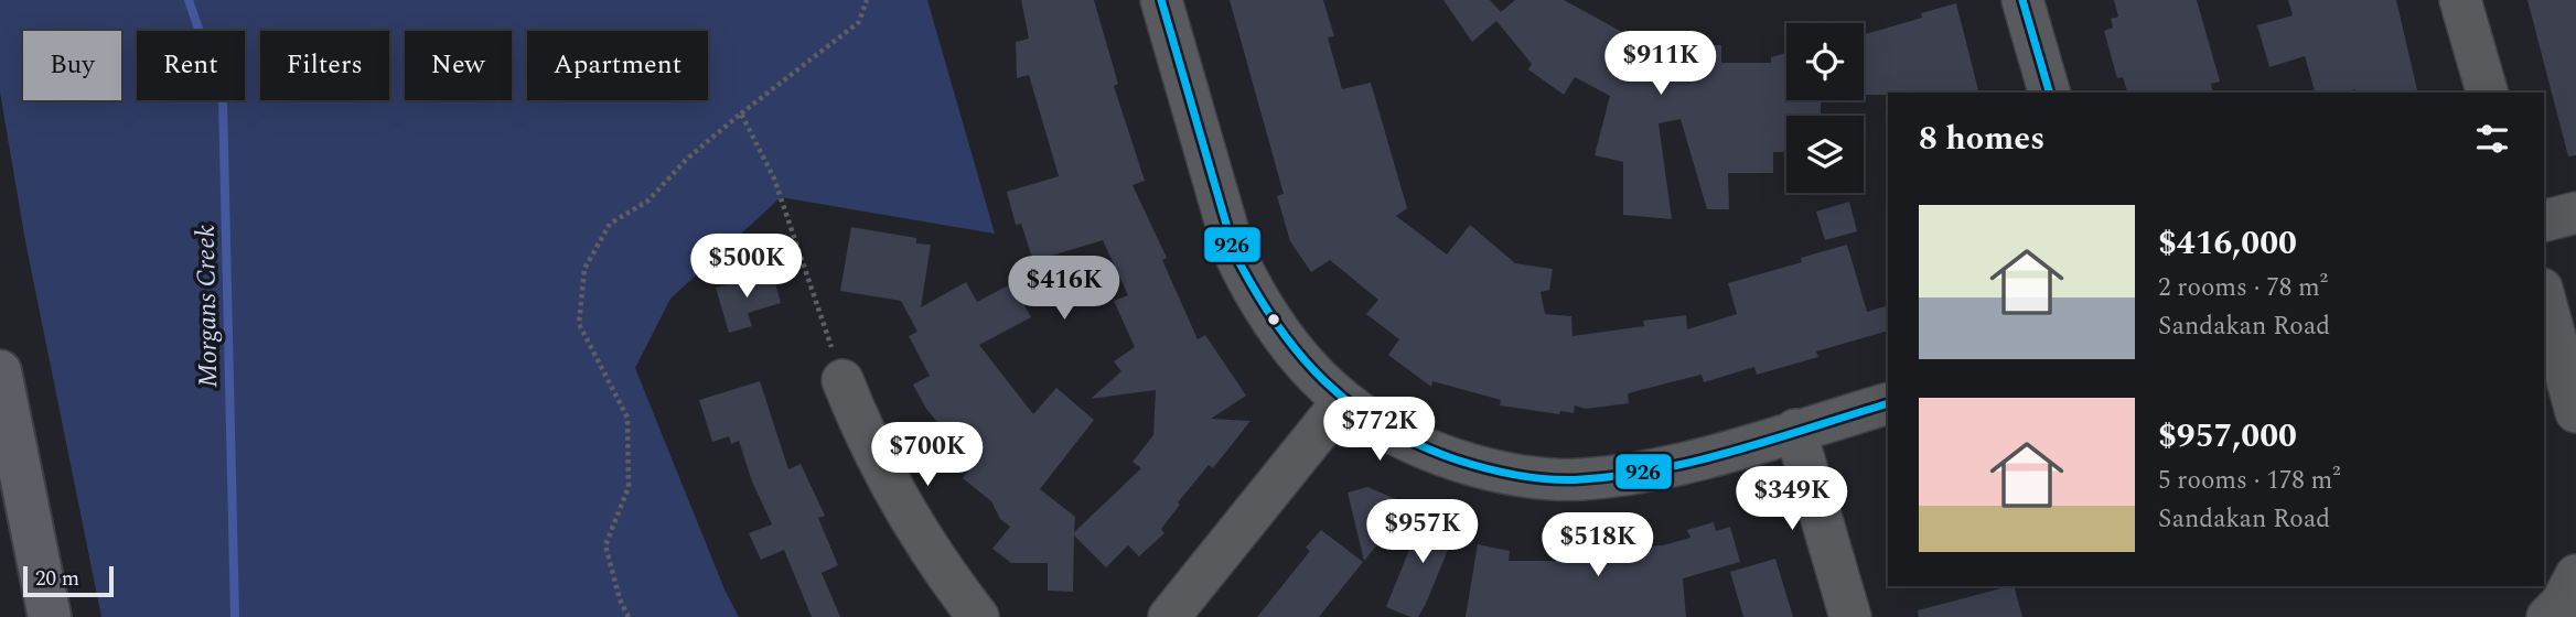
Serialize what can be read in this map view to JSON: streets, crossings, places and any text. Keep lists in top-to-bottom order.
{
  "water": ["Morgans Creek"],
  "lines": ["transit line 926"],
  "scale_bar": "20 m",
  "page": {
    "price": [
      "$911K",
      "$500K",
      "$416K",
      "$772K",
      "$700K",
      "$349K",
      "$957K",
      "$518K"
    ],
    "chip": [
      "Buy",
      "Rent",
      "Filters",
      "New",
      "Apartment"
    ],
    "heading": "8 homes",
    "list": [
      {
        "name": "$416,000",
        "note": "2 rooms · 78 m² · Sandakan Road"
      },
      {
        "name": "$957,000",
        "note": "5 rooms · 178 m² · Sandakan Road"
      }
    ],
    "scale": "20 m"
  }
}
